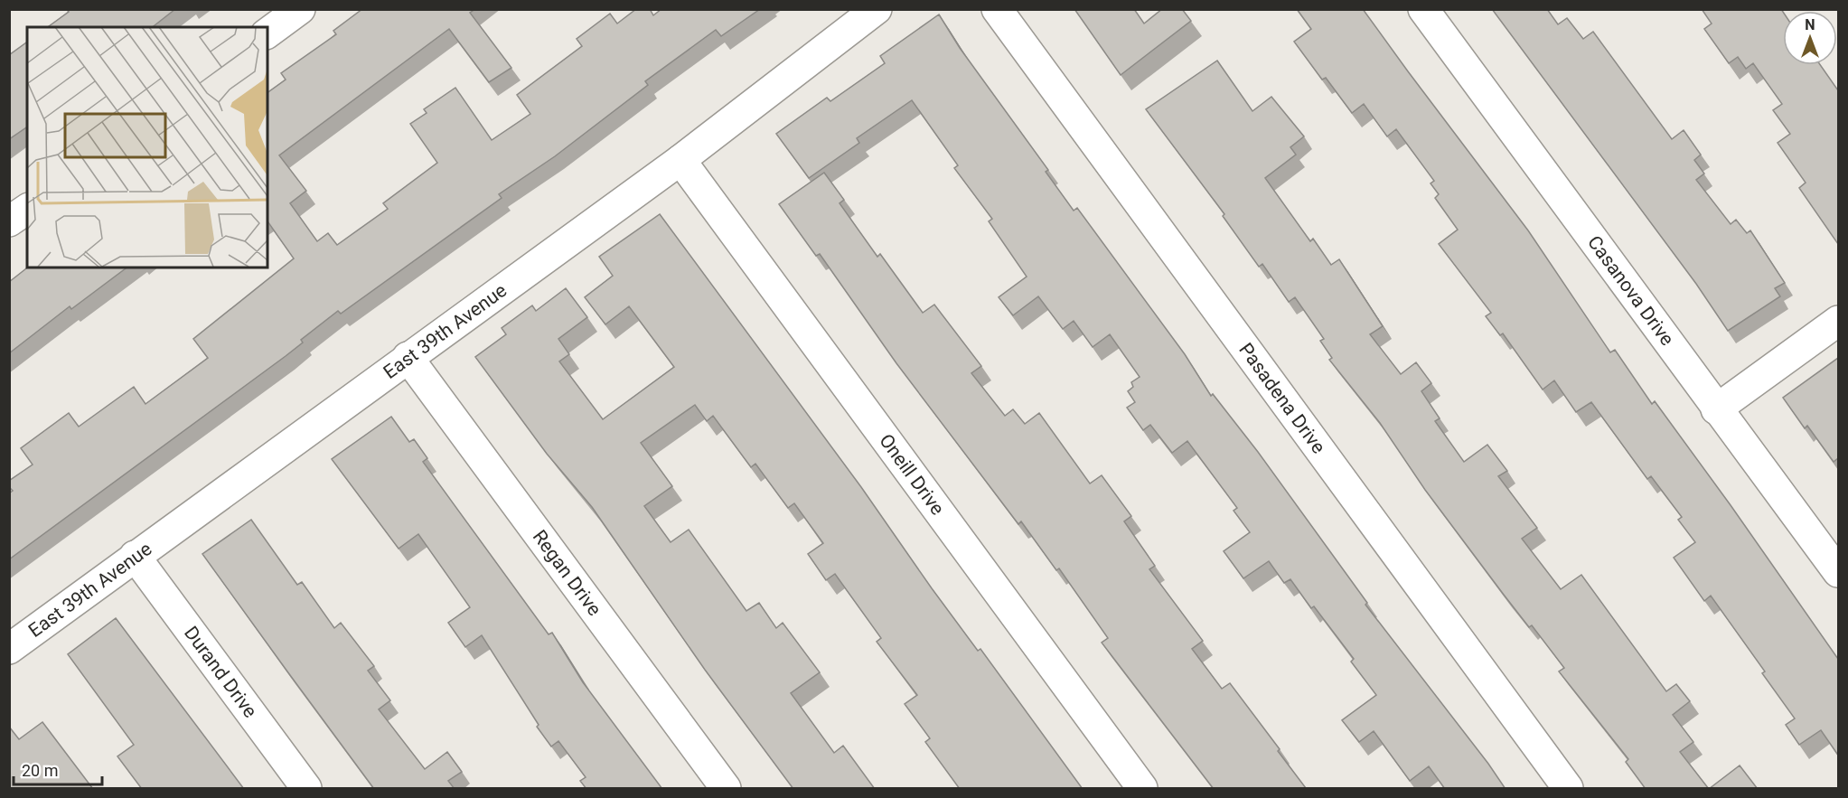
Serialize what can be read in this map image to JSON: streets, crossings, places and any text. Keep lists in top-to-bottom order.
{
  "streets": {
    "street": [
      "Casanova Drive",
      "East 39th Avenue",
      "Pasadena Drive",
      "Oneill Drive",
      "Regan Drive",
      "Durand Drive"
    ]
  },
  "crossings": [
    ["East 39th Avenue", "Oneill Drive"],
    ["East 39th Avenue", "Regan Drive"],
    ["East 39th Avenue", "Durand Drive"]
  ],
  "scale_bar": "20 m",
  "north": "top"
}
